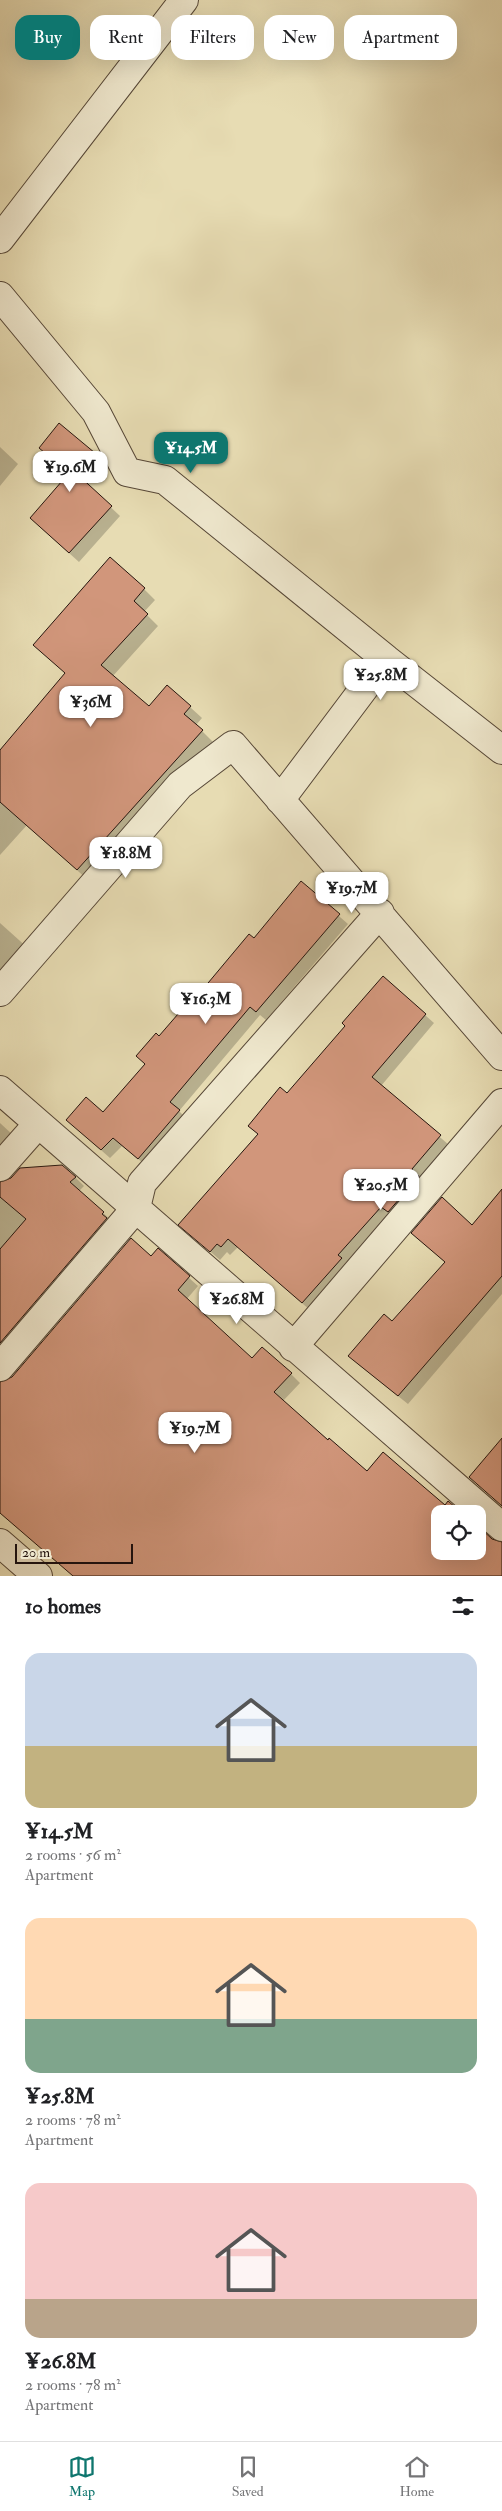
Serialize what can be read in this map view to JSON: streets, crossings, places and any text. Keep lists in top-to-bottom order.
{
  "scale_bar": "20 m",
  "page": {
    "chip": [
      "Buy",
      "Rent",
      "Filters",
      "New",
      "Apartment"
    ],
    "price": [
      "¥14.5M",
      "¥19.6M",
      "¥25.8M",
      "¥36M",
      "¥18.8M",
      "¥19.7M",
      "¥16.3M",
      "¥20.5M",
      "¥26.8M",
      "¥19.7M"
    ],
    "scale": "20 m",
    "heading": "10 homes",
    "list": [
      {
        "name": "¥14.5M",
        "note": "2 rooms · 56 m² · Apartment"
      },
      {
        "name": "¥25.8M",
        "note": "2 rooms · 78 m² · Apartment"
      },
      {
        "name": "¥26.8M",
        "note": "2 rooms · 78 m² · Apartment"
      }
    ],
    "tabs": ["Map", "Saved", "Home"]
  }
}
